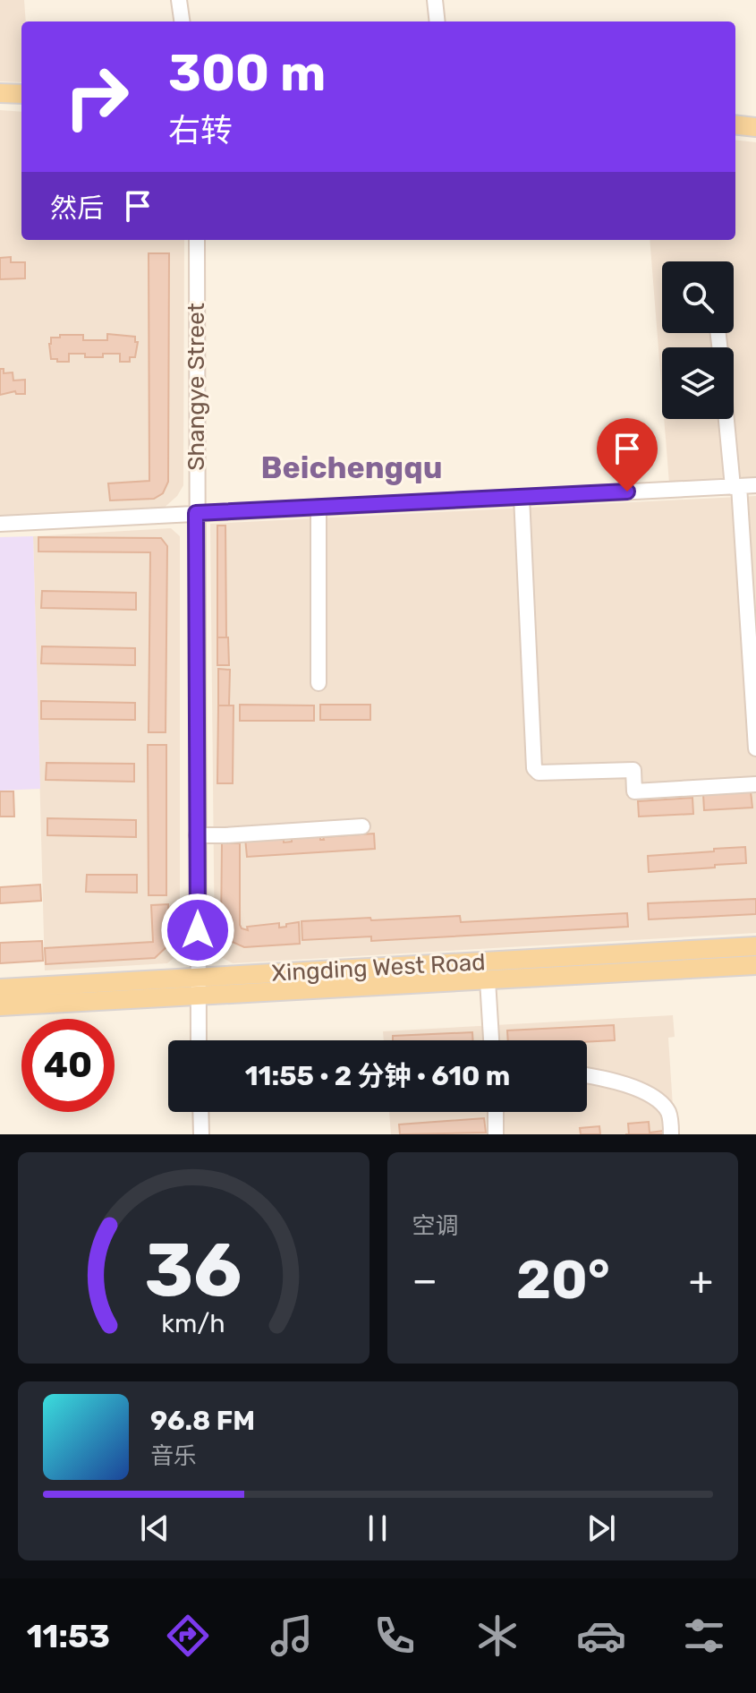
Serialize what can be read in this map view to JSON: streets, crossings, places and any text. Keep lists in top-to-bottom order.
{
  "streets": {
    "main road": ["Xingding West Road"],
    "street": ["Shangye Street"]
  },
  "crossings": [
    ["Shangye Street", "Xingding West Road"]
  ],
  "districts": ["Beichengqu"],
  "page": {
    "turn": ["300 m", "右转"],
    "then": "然后",
    "limit": "40",
    "trip": "11:55 · 2 分钟 · 610 m",
    "tile": "空调",
    "heat": ["−", "20°", "+"],
    "song": ["96.8 FM", "音乐"],
    "tabs": "11:53",
    "gauge": ["36", "km/h"]
  }
}
